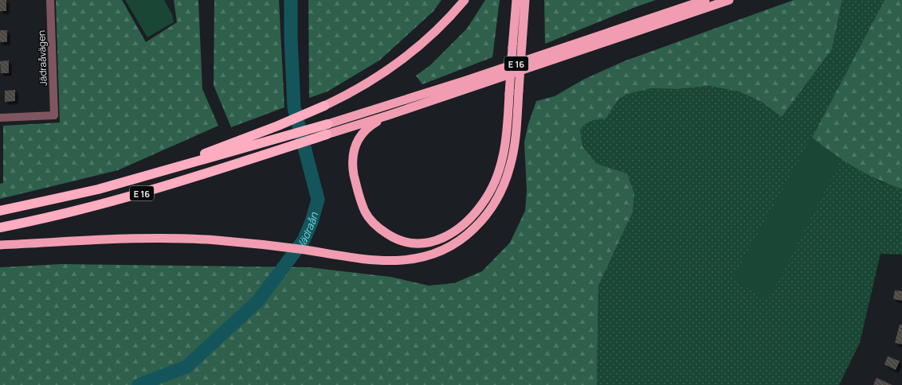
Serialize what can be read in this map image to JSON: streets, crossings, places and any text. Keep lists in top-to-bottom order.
{
  "streets": {
    "highway": ["E 16"],
    "street": ["Jädraåvägen"]
  },
  "water": ["Jädraån"]
}
